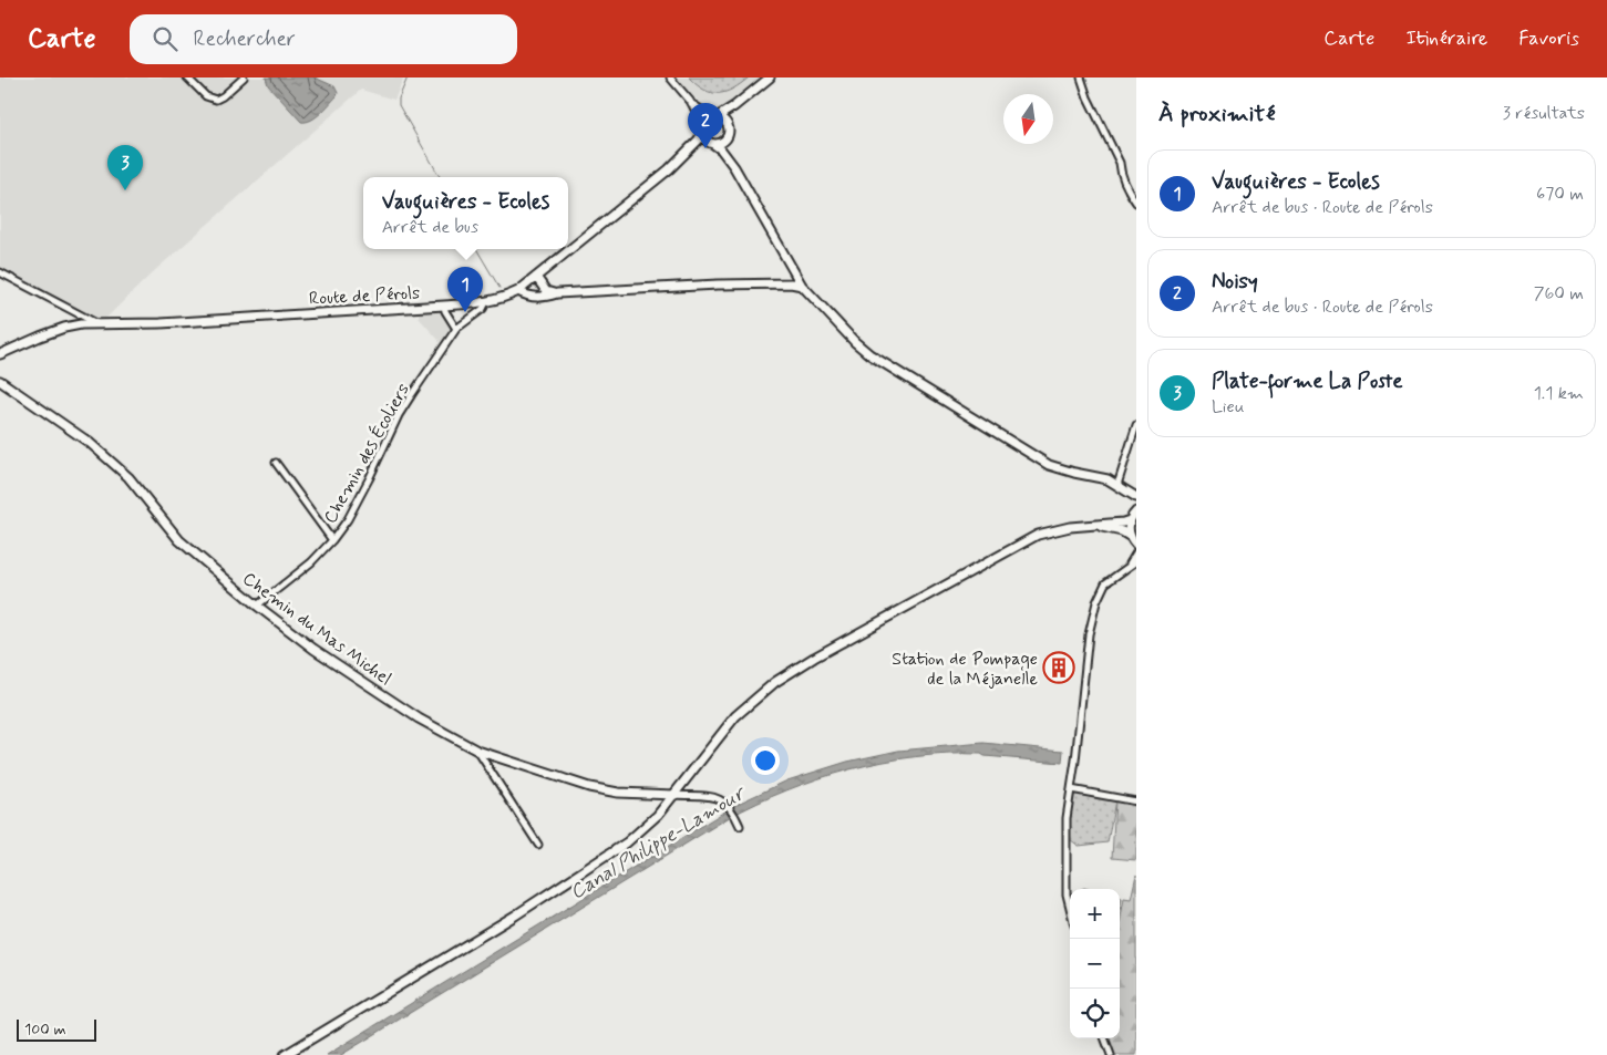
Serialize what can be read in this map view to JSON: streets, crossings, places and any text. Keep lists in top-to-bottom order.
{
  "streets": {
    "street": ["Route de Pérols", "Chemin des Écoliers", "Chemin du Mas Michel"]
  },
  "crossings": [
    ["Route de Pérols", "Chemin des Écoliers"],
    ["Chemin des Écoliers", "Chemin du Mas Michel"]
  ],
  "water": ["Canal Philippe-Lamour"],
  "places": {
    "building": ["Station de Pompage de la Méjanelle"]
  },
  "scale_bar": "100 m",
  "north": "bottom",
  "page": {
    "header": "Carte",
    "search": "Rechercher",
    "nav": ["Carte", "Itinéraire", "Favoris"],
    "heading": ["À proximité", "3 résultats"],
    "pins": ["2", "3", "1"],
    "list": [
      {
        "mark": "1",
        "name": "Vauguières - Ecoles",
        "note": "Arrêt de bus · Route de Pérols",
        "value": "670 m"
      },
      {
        "mark": "2",
        "name": "Noisy",
        "note": "Arrêt de bus · Route de Pérols",
        "value": "760 m"
      },
      {
        "mark": "3",
        "name": "Plate-forme La Poste",
        "note": "Lieu",
        "value": "1.1 km"
      }
    ],
    "popup": ["Vauguières - Ecoles", "Arrêt de bus"],
    "map_buttons": ["+", "−"],
    "scale": "100 m"
  }
}
